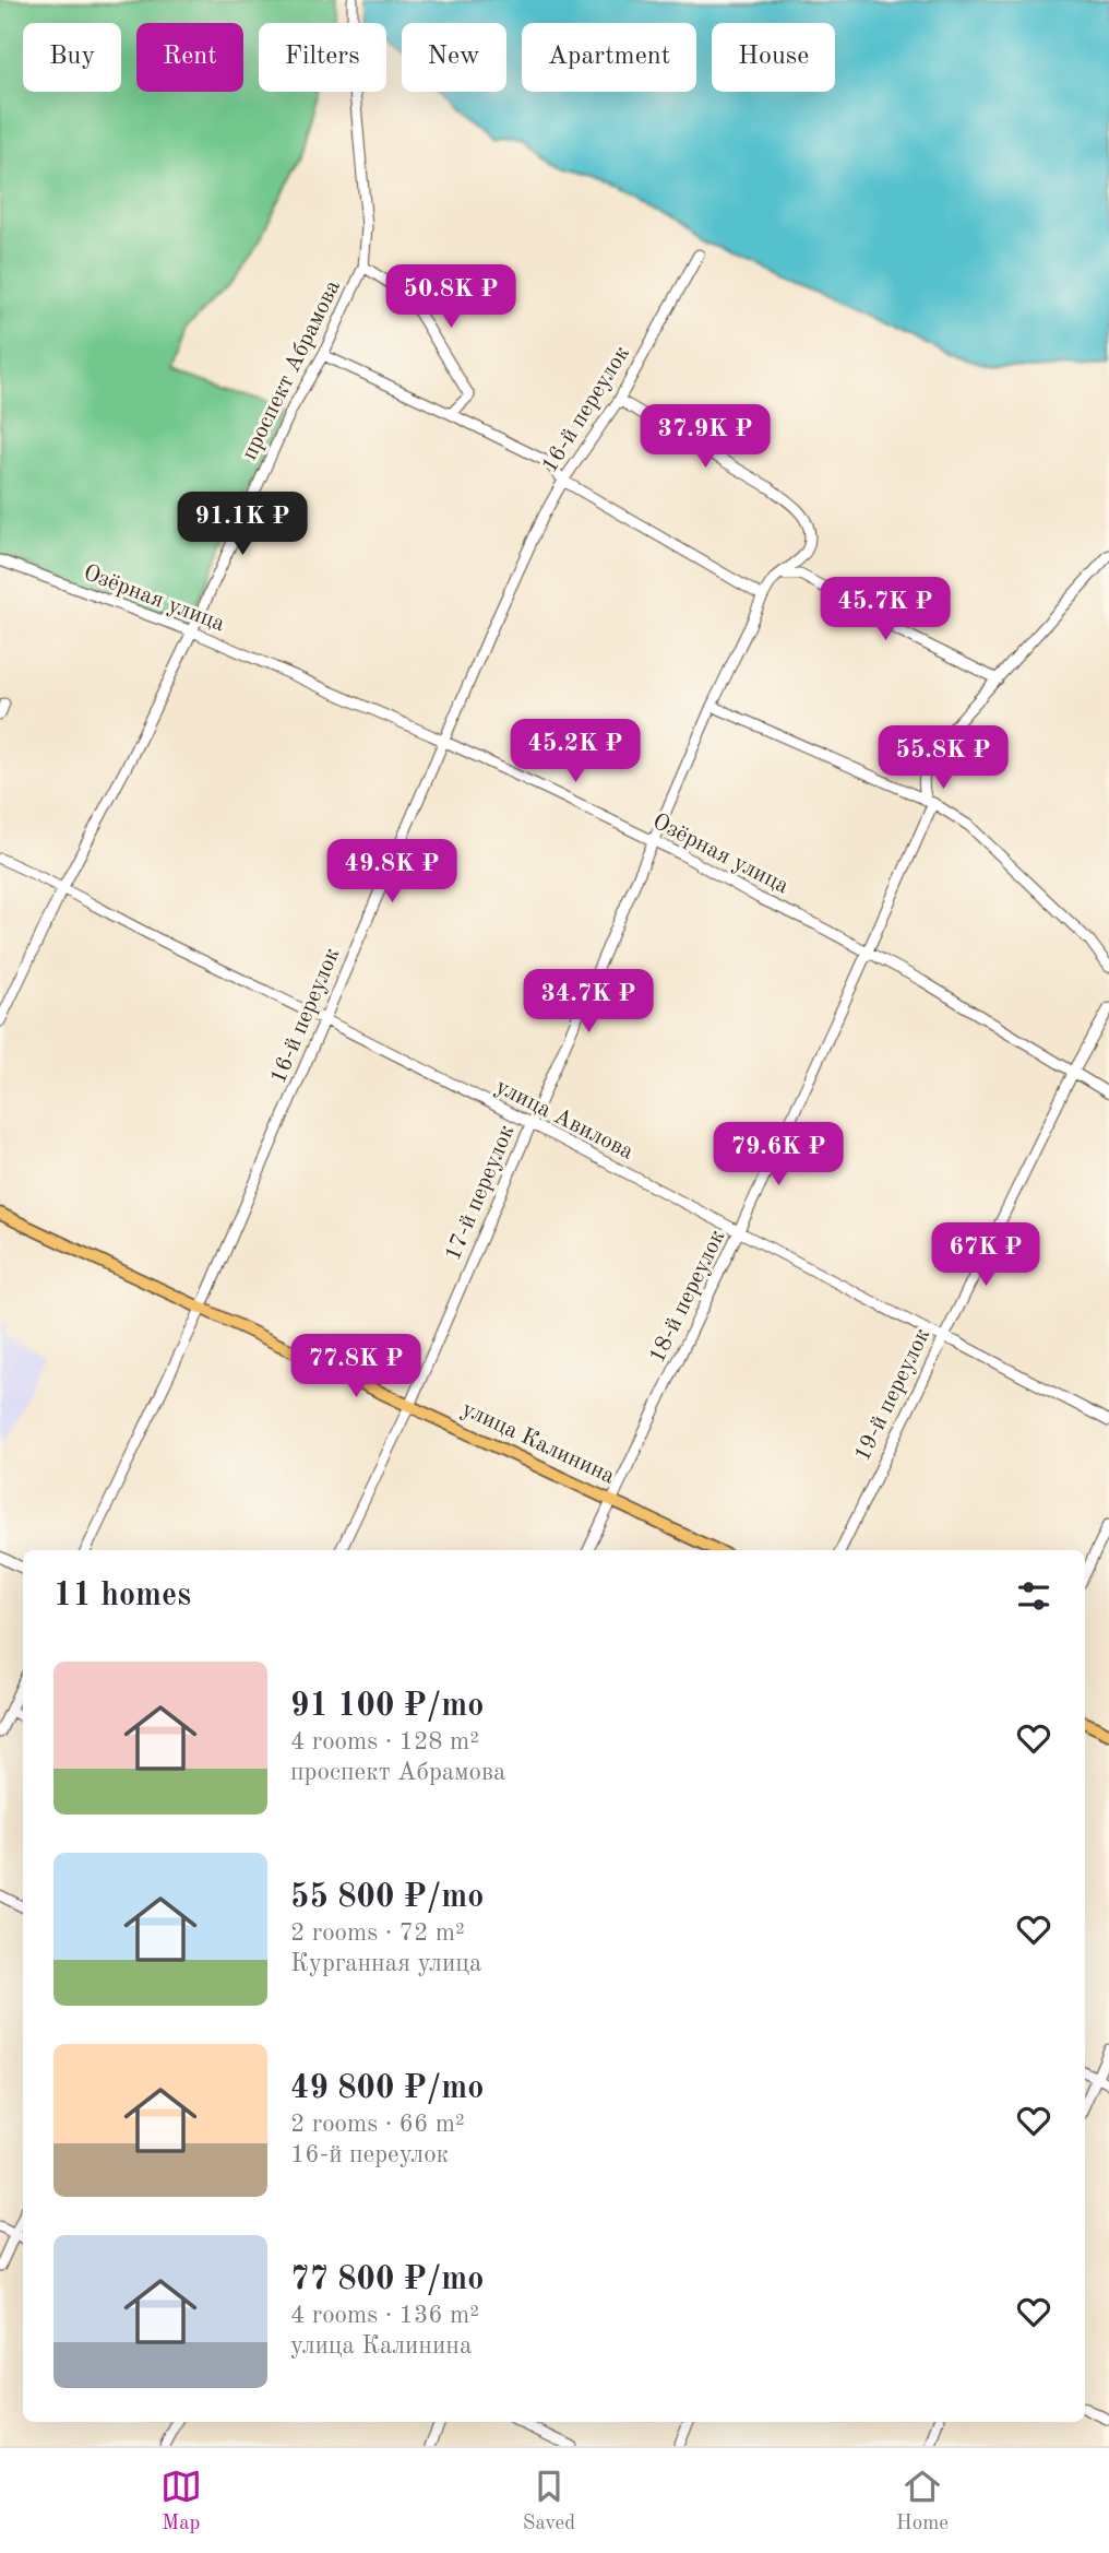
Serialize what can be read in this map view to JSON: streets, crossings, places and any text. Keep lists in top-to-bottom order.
{
  "streets": {
    "main road": ["улица Калинина"],
    "street": [
      "проспект Абрамова",
      "16-й переулок",
      "Озёрная улица",
      "улица Авилова",
      "17-й переулок",
      "18-й переулок",
      "19-й переулок"
    ]
  },
  "crossings": [
    ["проспект Абрамова", "Озёрная улица"],
    ["проспект Абрамова", "улица Авилова"],
    ["16-й переулок", "Озёрная улица"],
    ["16-й переулок", "улица Авилова"],
    ["16-й переулок", "17-й переулок"],
    ["16-й переулок", "улица Калинина"],
    ["Озёрная улица", "17-й переулок"],
    ["Озёрная улица", "18-й переулок"],
    ["Озёрная улица", "19-й переулок"],
    ["улица Авилова", "17-й переулок"],
    ["улица Авилова", "18-й переулок"],
    ["улица Авилова", "19-й переулок"],
    ["17-й переулок", "улица Калинина"],
    ["18-й переулок", "улица Калинина"]
  ],
  "page": {
    "chip": [
      "Buy",
      "Rent",
      "Filters",
      "New",
      "Apartment",
      "House"
    ],
    "price": [
      "50.8K ₽",
      "37.9K ₽",
      "91.1K ₽",
      "45.7K ₽",
      "45.2K ₽",
      "55.8K ₽",
      "49.8K ₽",
      "34.7K ₽",
      "79.6K ₽",
      "67K ₽",
      "77.8K ₽"
    ],
    "heading": "11 homes",
    "list": [
      {
        "name": "91 100 ₽/mo",
        "note": "4 rooms · 128 m² · проспект Абрамова"
      },
      {
        "name": "55 800 ₽/mo",
        "note": "2 rooms · 72 m² · Курганная улица"
      },
      {
        "name": "49 800 ₽/mo",
        "note": "2 rooms · 66 m² · 16-й переулок"
      },
      {
        "name": "77 800 ₽/mo",
        "note": "4 rooms · 136 m² · улица Калинина"
      }
    ],
    "tabs": ["Map", "Saved", "Home"]
  }
}
